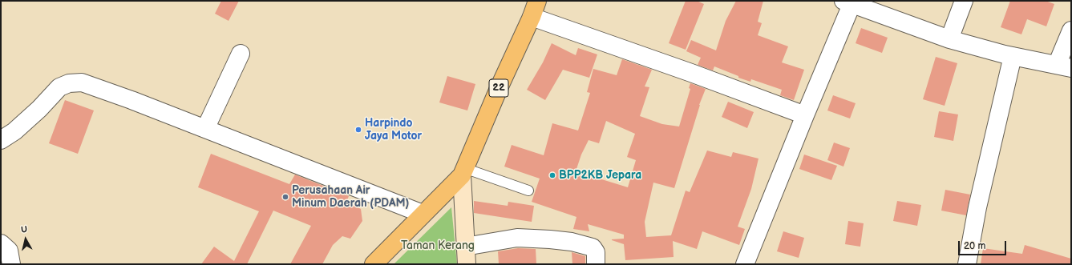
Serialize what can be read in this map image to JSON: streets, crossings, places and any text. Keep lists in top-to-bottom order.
{
  "streets": {
    "highway": ["22"]
  },
  "parks": ["Taman Kerang"],
  "places": ["Harpindo Jaya Motor", "BPP2KB Jepara", "Perusahaan Air Minum Daerah (PDAM)"],
  "scale_bar": "20 m",
  "north": "top"
}
